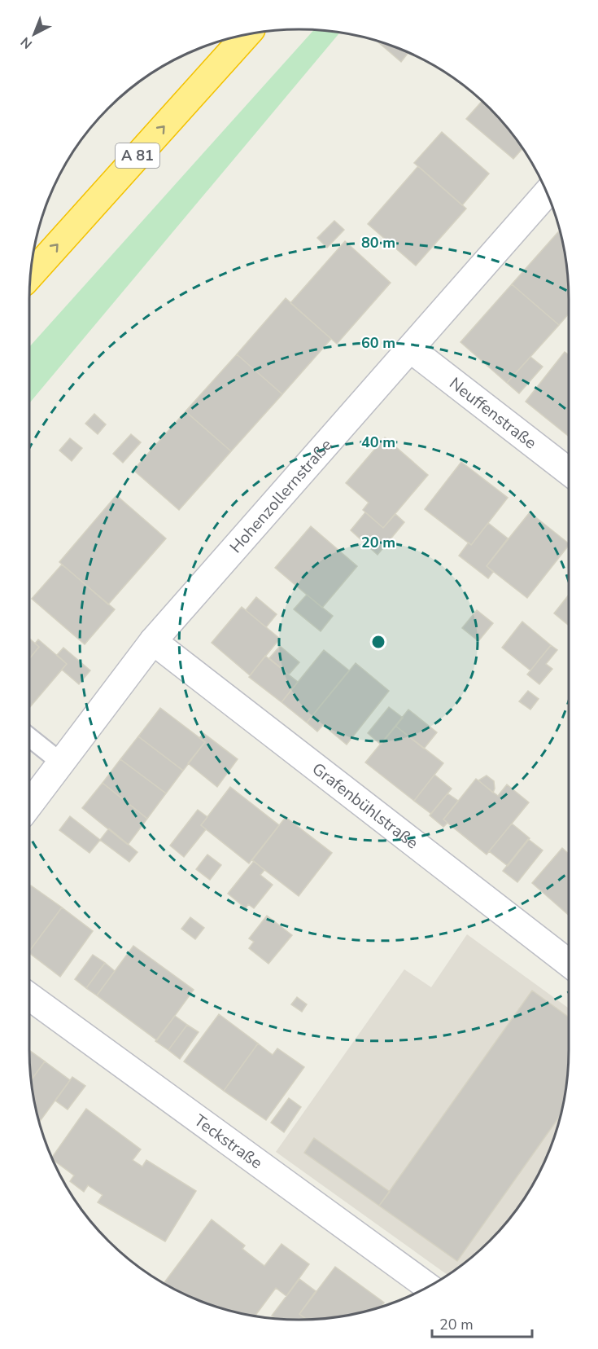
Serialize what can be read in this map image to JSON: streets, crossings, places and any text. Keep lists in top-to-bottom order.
{
  "streets": {
    "highway": ["A 81"],
    "street": [
      "Neuffenstraße",
      "Hohenzollernstraße",
      "Grafenbühlstraße",
      "Teckstraße"
    ]
  },
  "crossings": [
    ["Neuffenstraße", "Hohenzollernstraße"],
    ["Hohenzollernstraße", "Grafenbühlstraße"]
  ],
  "scale_bar": "20 m",
  "north": "bottom left",
  "rings": [
    "80 m",
    "60 m",
    "40 m",
    "20 m"
  ]
}
